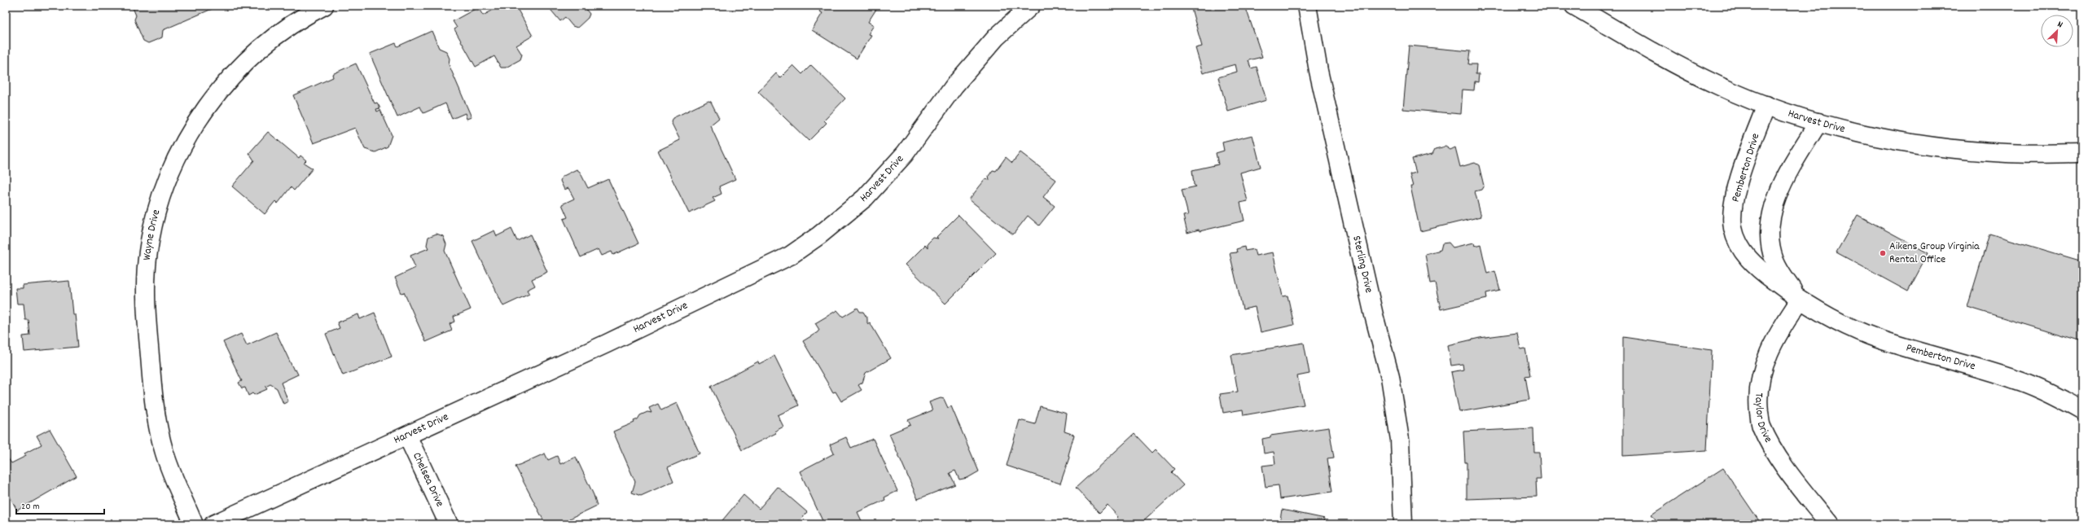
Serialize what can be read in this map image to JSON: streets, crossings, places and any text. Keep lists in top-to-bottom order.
{
  "streets": {
    "street": [
      "Harvest Drive",
      "Pemberton Drive",
      "Wayne Drive",
      "Sterling Drive",
      "Taylor Drive",
      "Chelsea Drive"
    ]
  },
  "crossings": [
    ["Harvest Drive", "Pemberton Drive"],
    ["Harvest Drive", "Chelsea Drive"],
    ["Pemberton Drive", "Taylor Drive"]
  ],
  "places": ["Aikens Group Virginia Rental Office"],
  "scale_bar": "20 m",
  "north": "top right"
}
